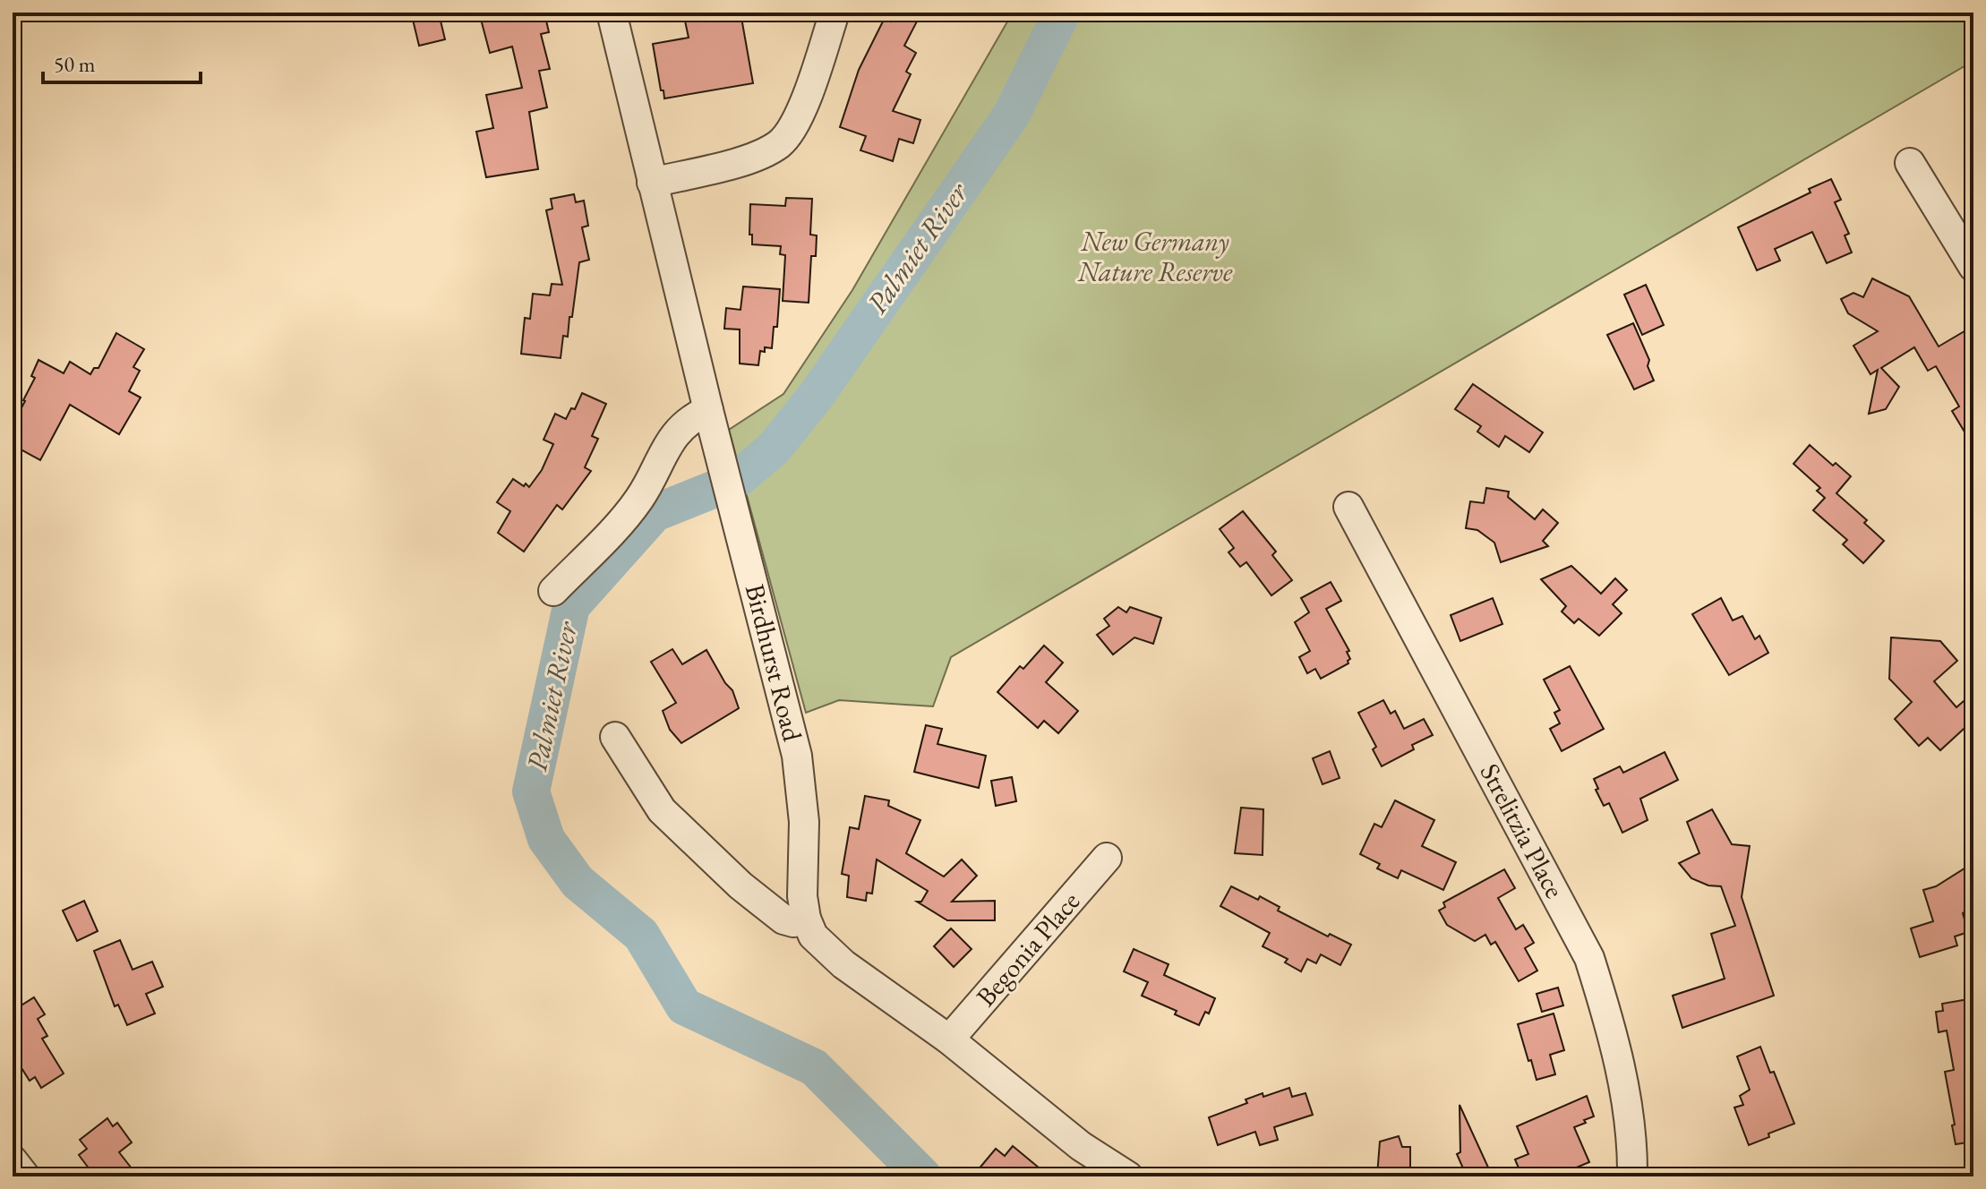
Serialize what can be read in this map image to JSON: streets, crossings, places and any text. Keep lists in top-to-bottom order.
{
  "streets": {
    "street": ["Birdhurst Road", "Strelitzia Place", "Begonia Place"]
  },
  "crossings": [
    ["Birdhurst Road", "Begonia Place"]
  ],
  "water": ["Palmiet River"],
  "parks": ["New Germany Nature Reserve"],
  "scale_bar": "50 m"
}
